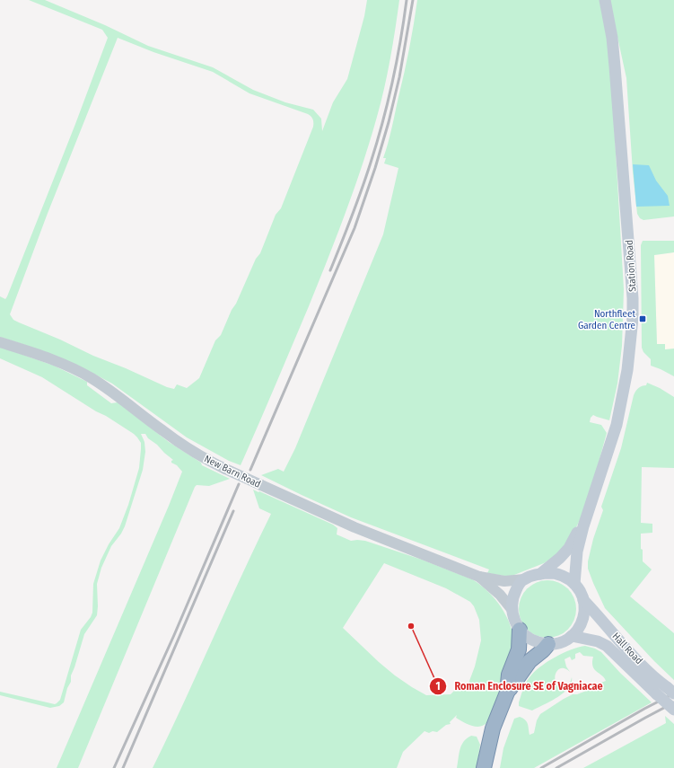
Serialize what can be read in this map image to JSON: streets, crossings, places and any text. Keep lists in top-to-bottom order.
{
  "streets": {
    "main road": ["Station Road", "Hall Road"],
    "street": ["New Barn Road"]
  },
  "crossings": [
    ["Station Road", "New Barn Road"],
    ["Station Road", "Hall Road"],
    ["New Barn Road", "Hall Road"]
  ],
  "places": {
    "transit": ["Northfleet Garden Centre"],
    "other": ["Roman Enclosure SE of Vagniacae"]
  }
}
